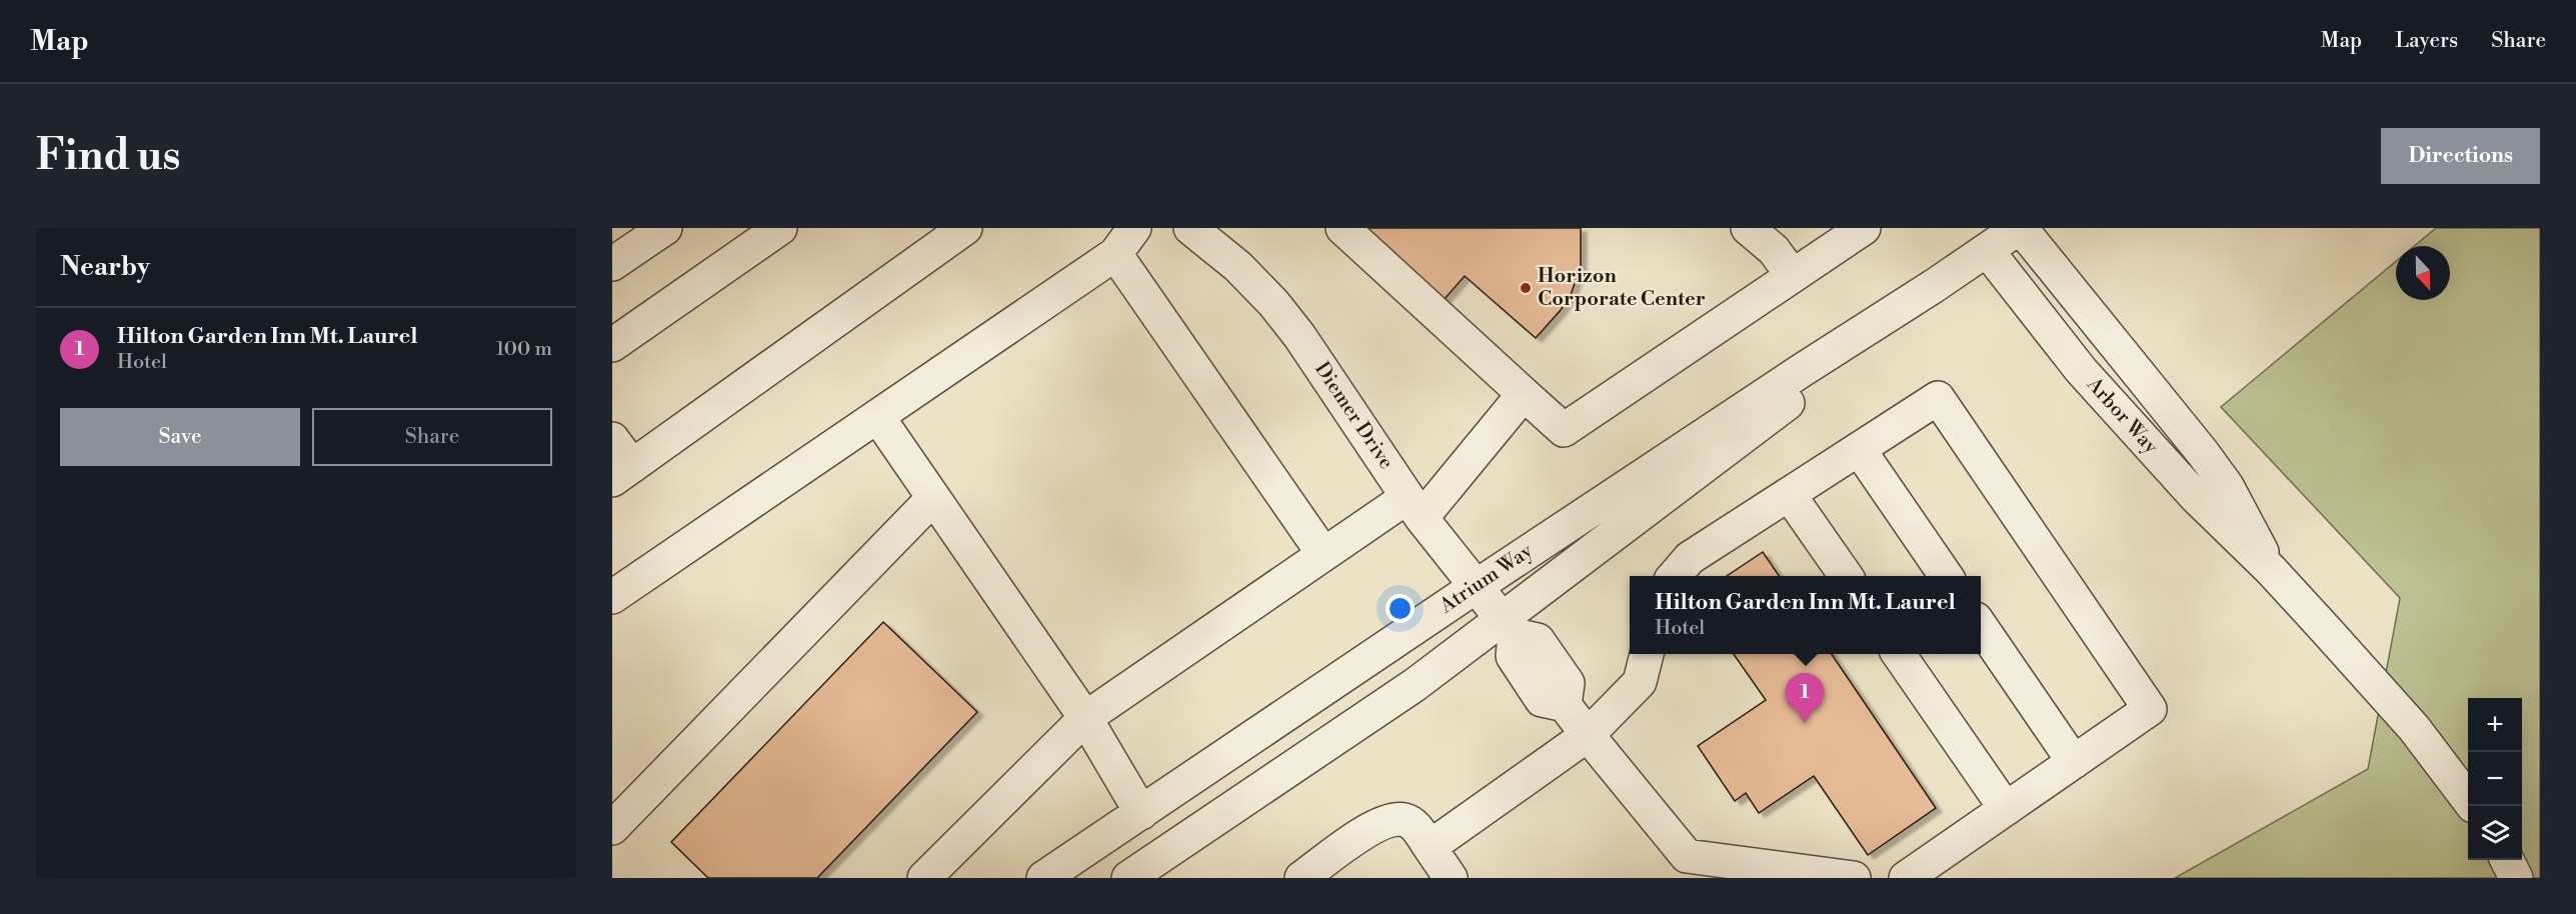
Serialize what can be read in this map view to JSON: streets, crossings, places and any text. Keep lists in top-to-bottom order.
{
  "streets": {
    "street": ["Diemer Drive", "Arbor Way", "Atrium Way"]
  },
  "crossings": [
    ["Diemer Drive", "Atrium Way"],
    ["Arbor Way", "Atrium Way"]
  ],
  "places": ["Horizon Corporate Center"],
  "north": "bottom",
  "page": {
    "header": "Map",
    "nav": ["Map", "Layers", "Share"],
    "buttons": [
      "Directions",
      ["Save", "Share"]
    ],
    "title": "Find us",
    "heading": "Nearby",
    "list": [
      {
        "mark": "1",
        "name": "Hilton Garden Inn Mt. Laurel",
        "note": "Hotel",
        "value": "100 m"
      }
    ],
    "popup": ["Hilton Garden Inn Mt. Laurel", "Hotel"],
    "pins": "1",
    "map_buttons": ["+", "−"]
  }
}
